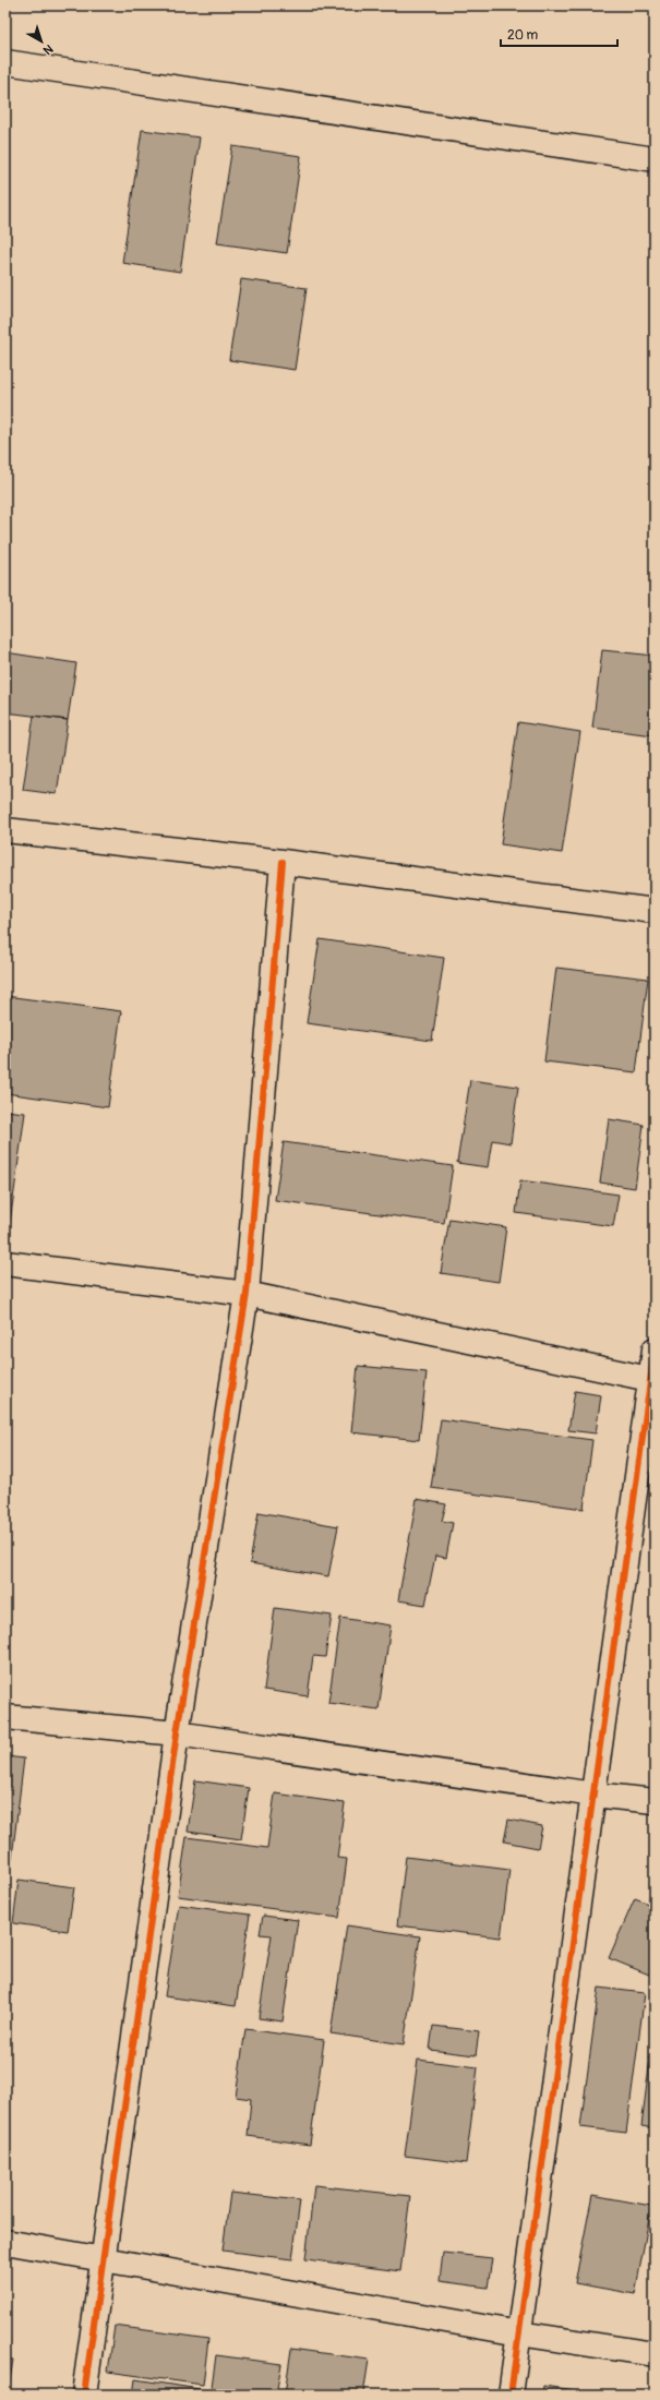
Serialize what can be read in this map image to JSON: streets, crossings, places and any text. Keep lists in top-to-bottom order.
{
  "scale_bar": "20 m",
  "north": "bottom right"
}
